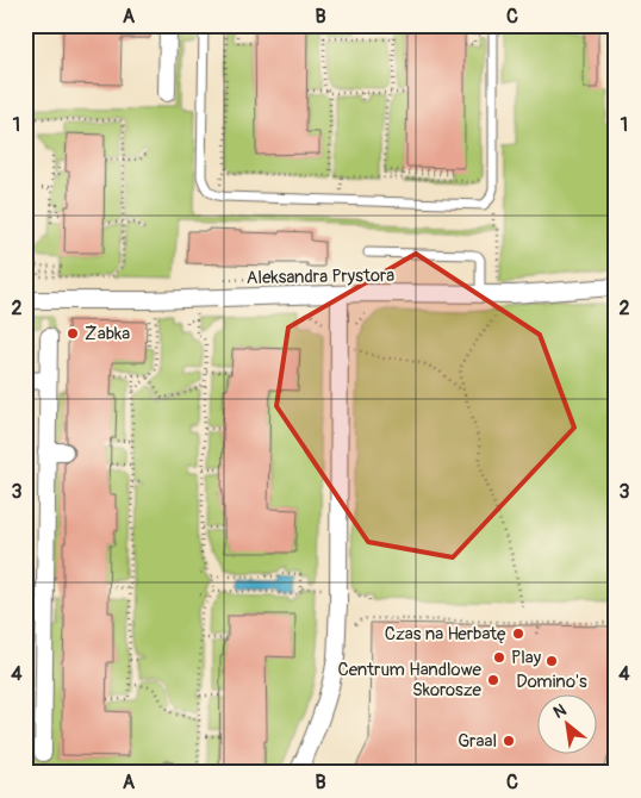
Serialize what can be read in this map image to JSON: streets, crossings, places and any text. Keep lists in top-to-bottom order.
{
  "streets": {
    "street": ["Aleksandra Prystora"]
  },
  "places": [
    "Żabka",
    "Czas na Herbatę",
    "Play",
    "Domino's",
    "Centrum Handlowe Skorosze",
    "Graal"
  ],
  "north": "top left",
  "grid": {
    "columns": ["A", "B", "C"],
    "rows": [
      "1",
      "2",
      "3",
      "4"
    ]
  }
}
